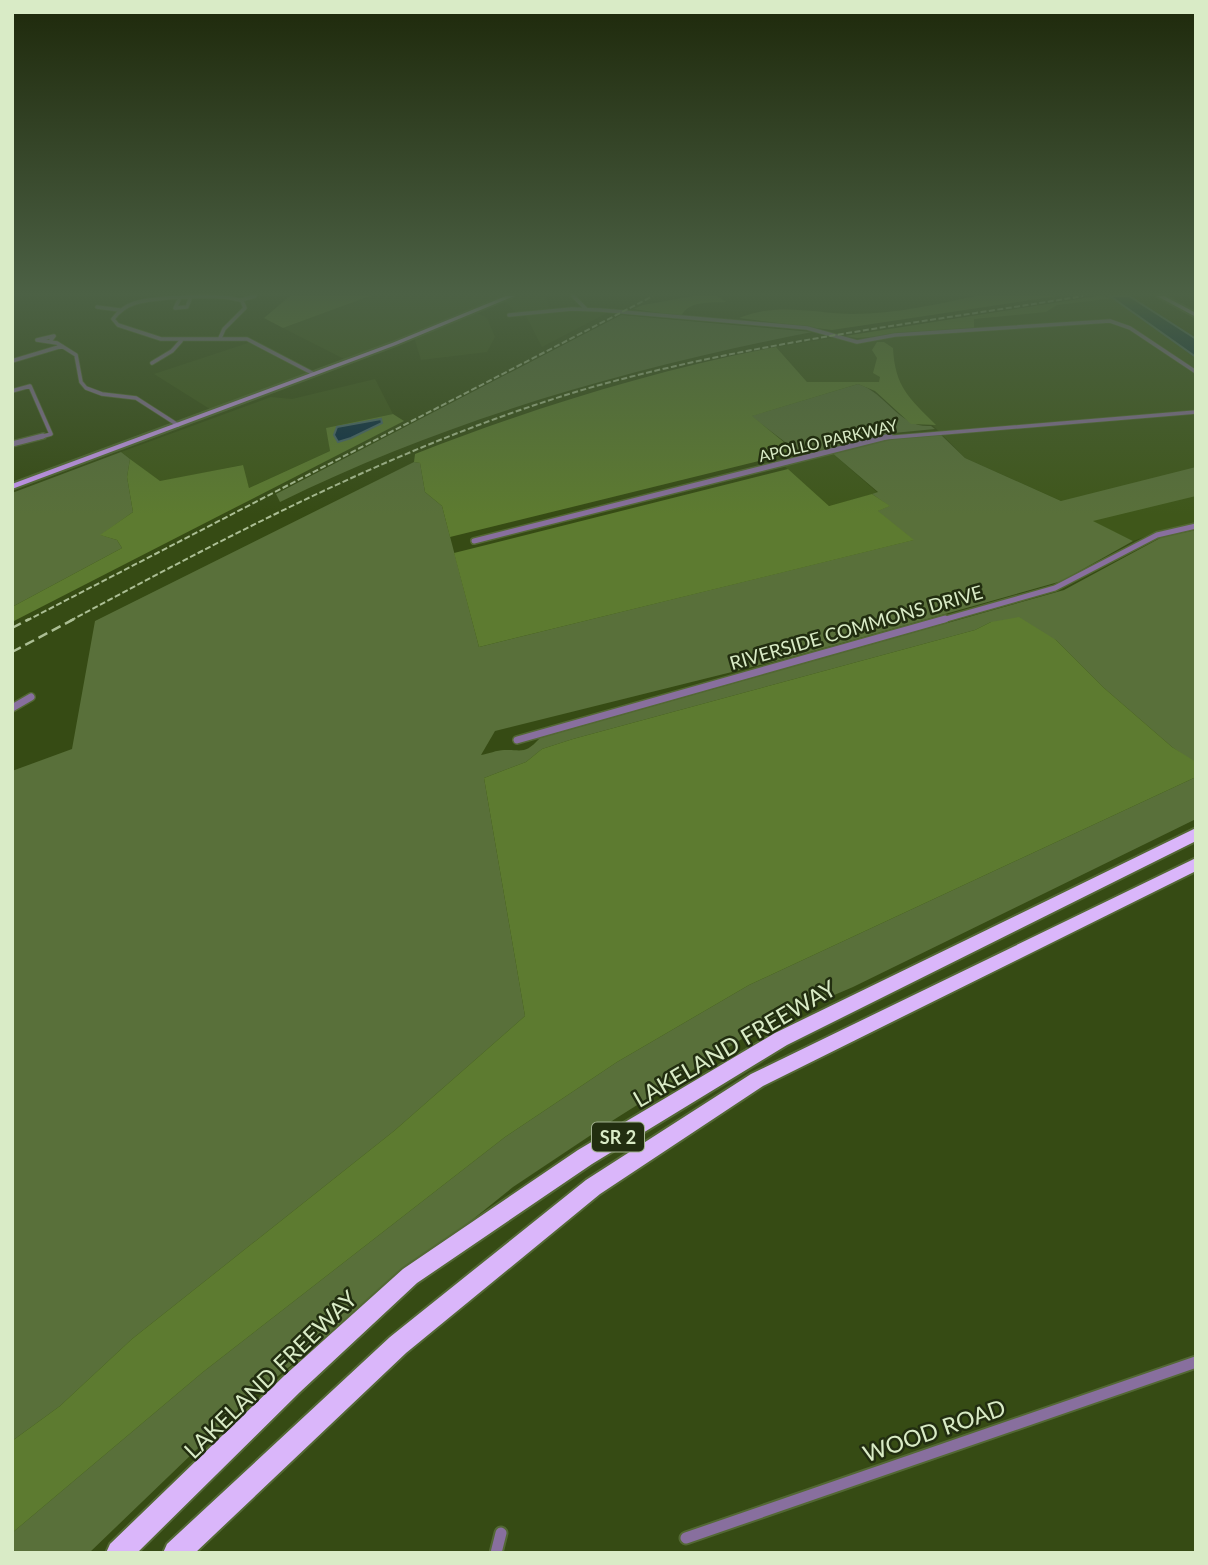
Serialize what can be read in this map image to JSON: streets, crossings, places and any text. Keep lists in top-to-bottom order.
{
  "streets": {
    "highway": ["LAKELAND FREEWAY", "SR 2"],
    "street": ["APOLLO PARKWAY", "RIVERSIDE COMMONS DRIVE", "WOOD ROAD"]
  }
}
